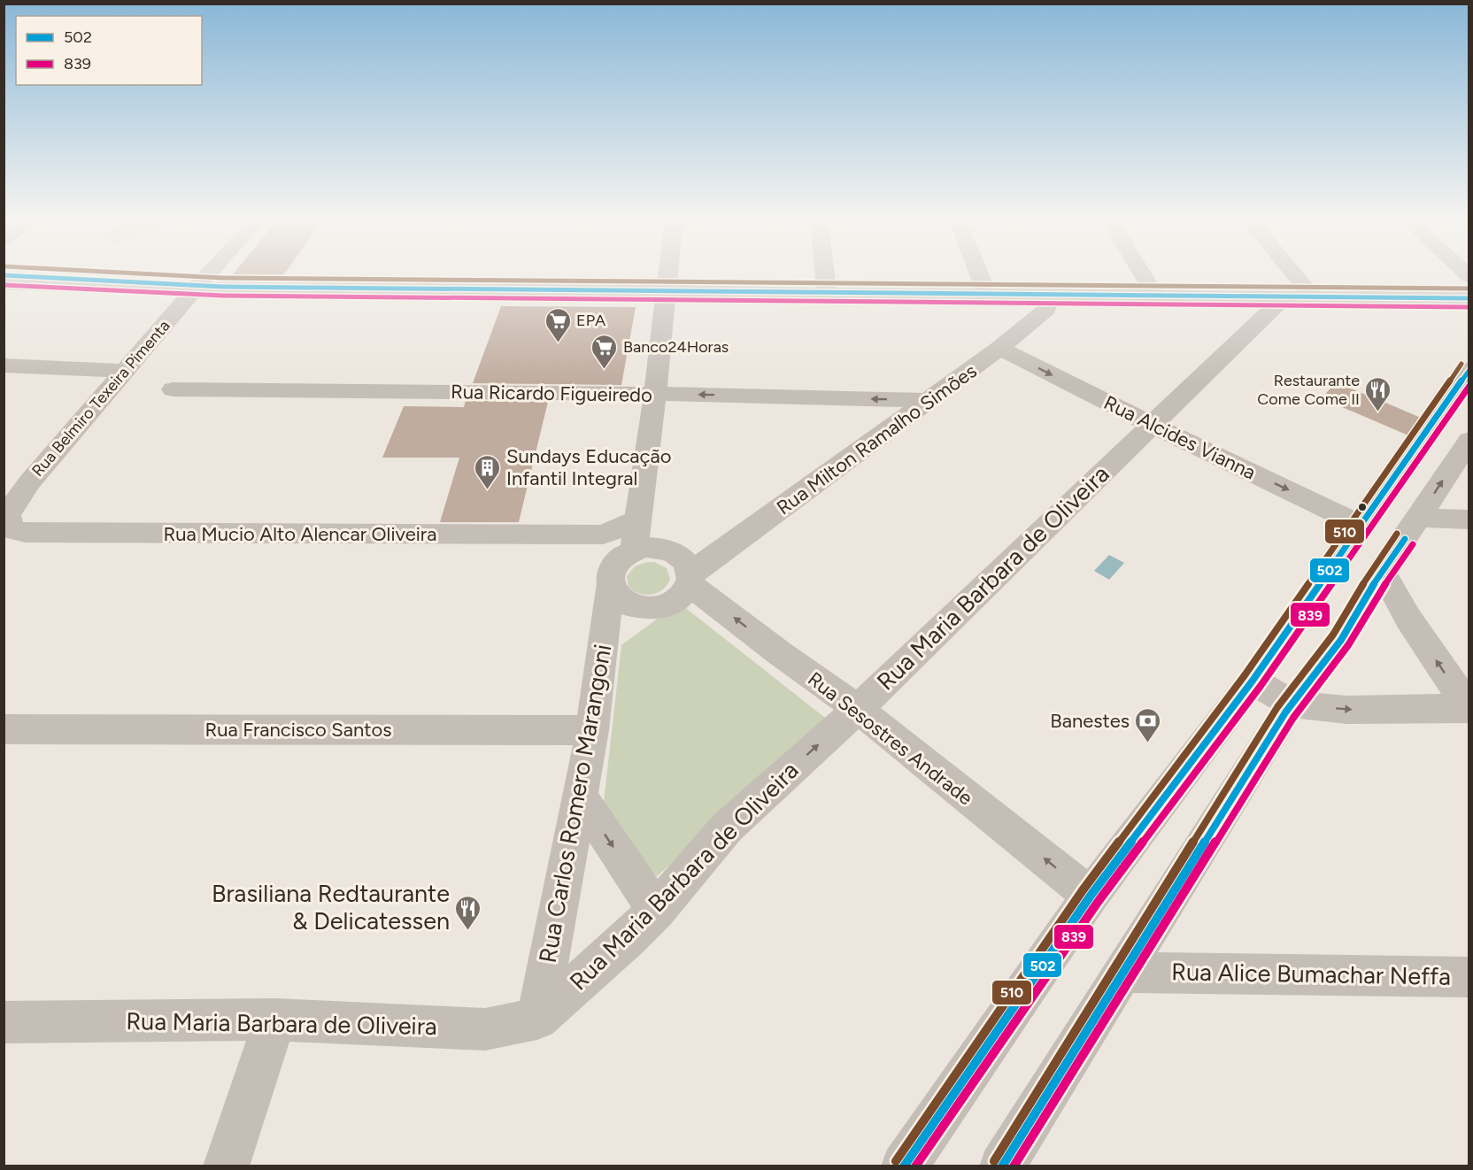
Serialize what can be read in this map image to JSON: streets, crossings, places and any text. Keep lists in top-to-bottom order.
{
  "streets": {
    "street": [
      "Rua Ricardo Figueiredo",
      "Rua Belmiro Texeira Pimenta",
      "Rua Alcides Vianna",
      "Rua Milton Ramalho Simões",
      "Rua Mucio Alto Alencar Oliveira",
      "Rua Maria Barbara de Oliveira",
      "Rua Francisco Santos",
      "Rua Sesostres Andrade",
      "Rua Carlos Romero Marangoni",
      "Rua Alice Bumachar Neffa"
    ]
  },
  "crossings": [
    ["Rua Ricardo Figueiredo", "Rua Milton Ramalho Simões"],
    ["Rua Belmiro Texeira Pimenta", "Rua Mucio Alto Alencar Oliveira"],
    ["Rua Alcides Vianna", "Rua Milton Ramalho Simões"],
    ["Rua Alcides Vianna", "Rua Maria Barbara de Oliveira"],
    ["Rua Milton Ramalho Simões", "Rua Sesostres Andrade"],
    ["Rua Milton Ramalho Simões", "Rua Carlos Romero Marangoni"],
    ["Rua Maria Barbara de Oliveira", "Rua Sesostres Andrade"],
    ["Rua Maria Barbara de Oliveira", "Rua Carlos Romero Marangoni"],
    ["Rua Francisco Santos", "Rua Carlos Romero Marangoni"],
    ["Rua Sesostres Andrade", "Rua Carlos Romero Marangoni"]
  ],
  "one_way": ["Rua Sesostres Andrade"],
  "places": {
    "supermarket": ["EPA", "Banco24Horas"],
    "restaurant": ["Restaurante Come Come II", "Brasiliana Redtaurante & Delicatessen"],
    "building": ["Sundays Educação Infantil Integral"],
    "bank": ["Banestes"]
  },
  "lines": ["transit line 502", "transit line 510", "transit line 839"],
  "legend": ["502", "839"]
}
